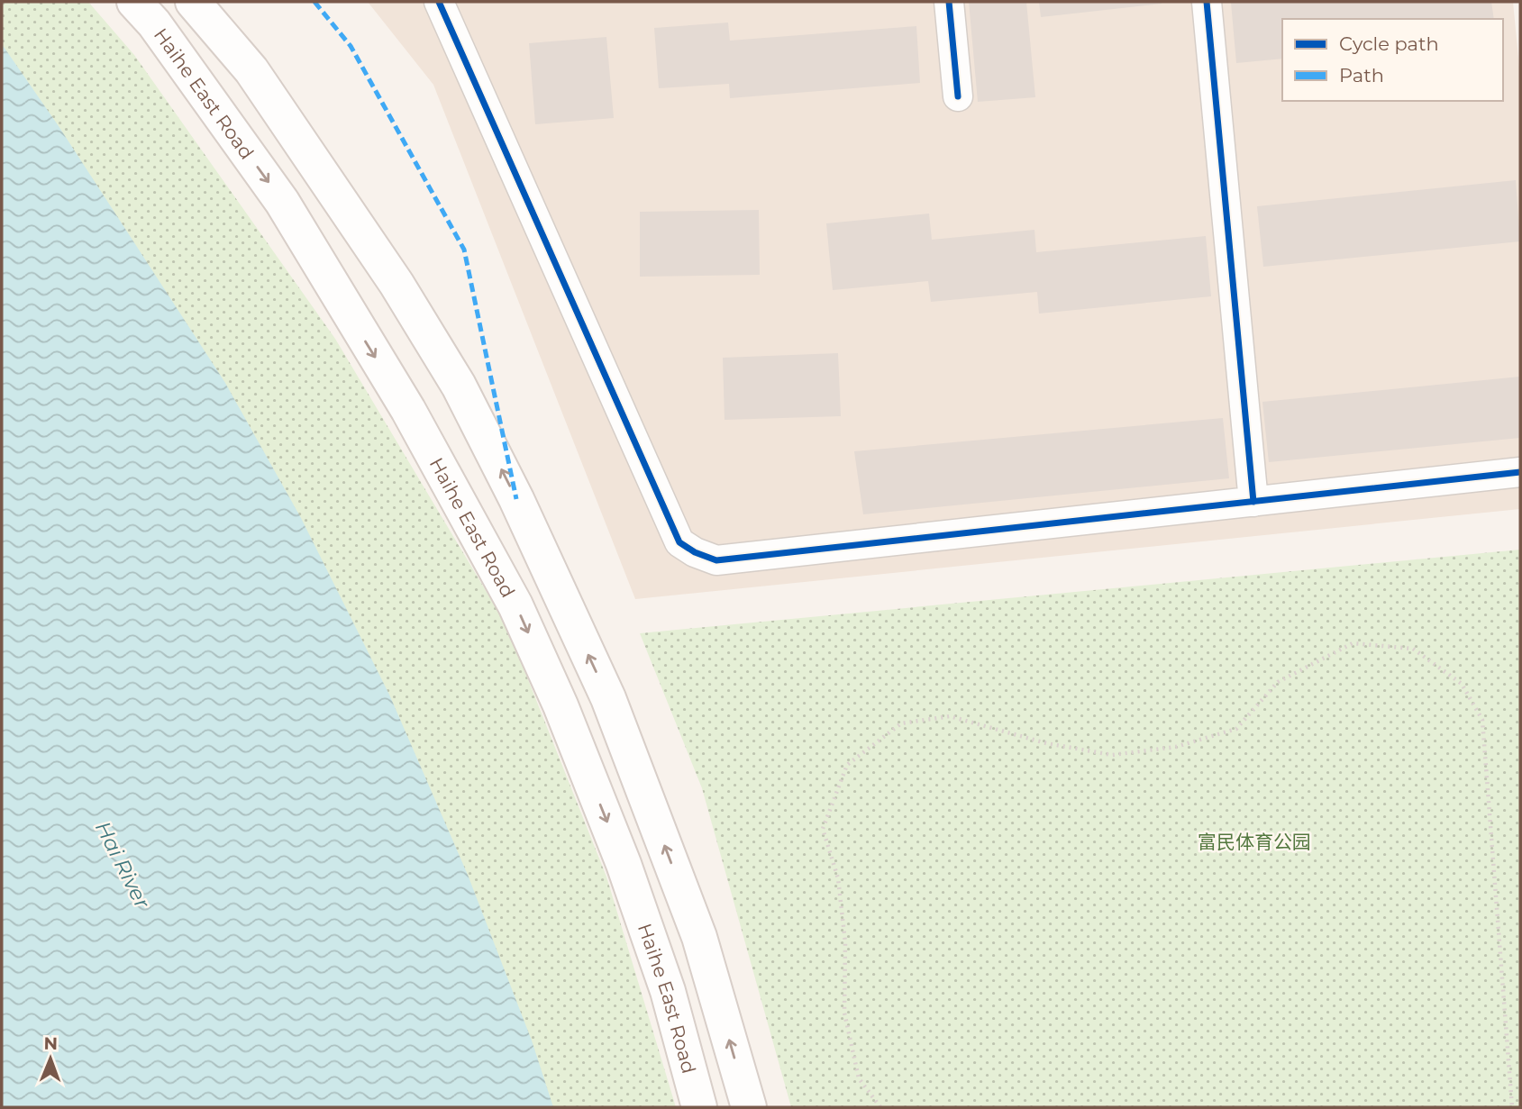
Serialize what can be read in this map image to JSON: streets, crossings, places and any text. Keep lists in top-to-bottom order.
{
  "streets": {
    "main road": ["Haihe East Road"]
  },
  "water": ["Hai River"],
  "parks": ["富民体育公园"],
  "legend": ["Cycle path", "Path"],
  "north": "top"
}
